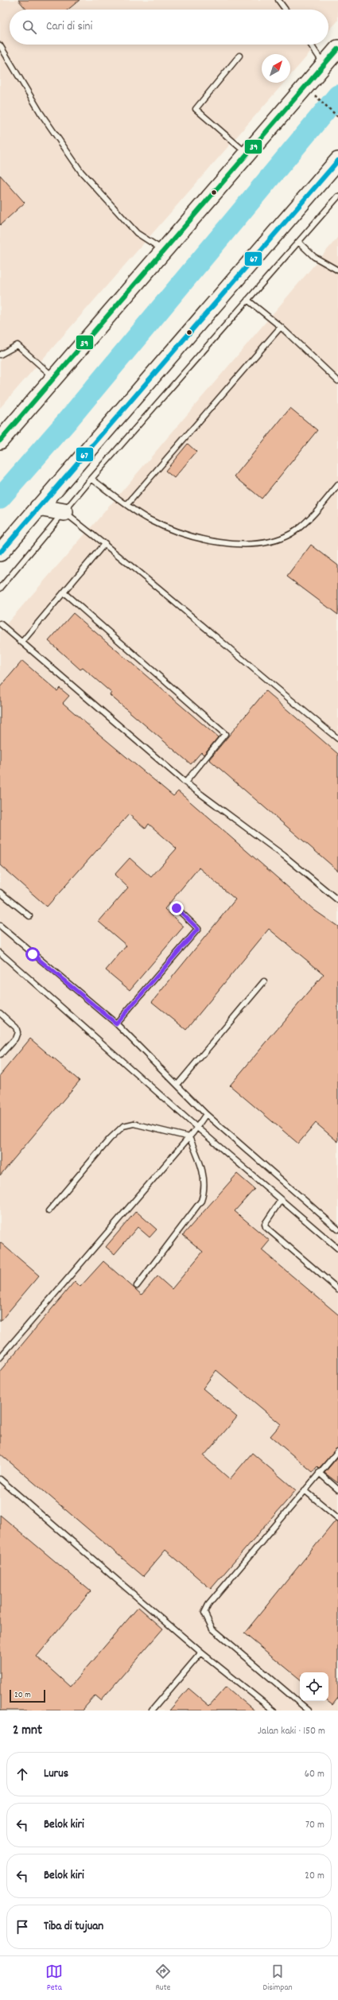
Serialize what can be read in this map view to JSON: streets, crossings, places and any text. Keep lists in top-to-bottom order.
{
  "lines": ["transit line 39", "transit line 67"],
  "scale_bar": "20 m",
  "north": "top right",
  "page": {
    "search": "Cari di sini",
    "scale": "20 m",
    "heading": ["2 mnt", "Jalan kaki · 150 m"],
    "list": [
      ["Lurus", "60 m"],
      ["Belok kiri", "70 m"],
      ["Belok kiri", "20 m"],
      "Tiba di tujuan"
    ],
    "nav": ["Peta", "Rute", "Disimpan"]
  }
}
